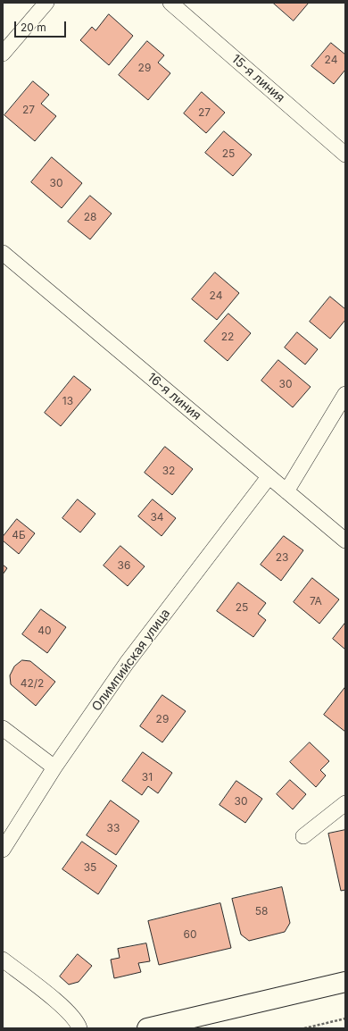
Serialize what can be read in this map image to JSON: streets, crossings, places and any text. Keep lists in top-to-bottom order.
{
  "streets": {
    "street": ["15-я линия", "16-я линия", "Олимпийская улица"]
  },
  "crossings": [
    ["16-я линия", "Олимпийская улица"]
  ],
  "house_numbers": [
    "24",
    "29",
    "27",
    "27",
    "25",
    "30",
    "28",
    "24",
    "22",
    "30",
    "13",
    "32",
    "34",
    "4Б",
    "23",
    "36",
    "7А",
    "25",
    "40",
    "42/2",
    "29",
    "31",
    "30",
    "33",
    "35",
    "58",
    "60"
  ],
  "scale_bar": "20 m"
}
